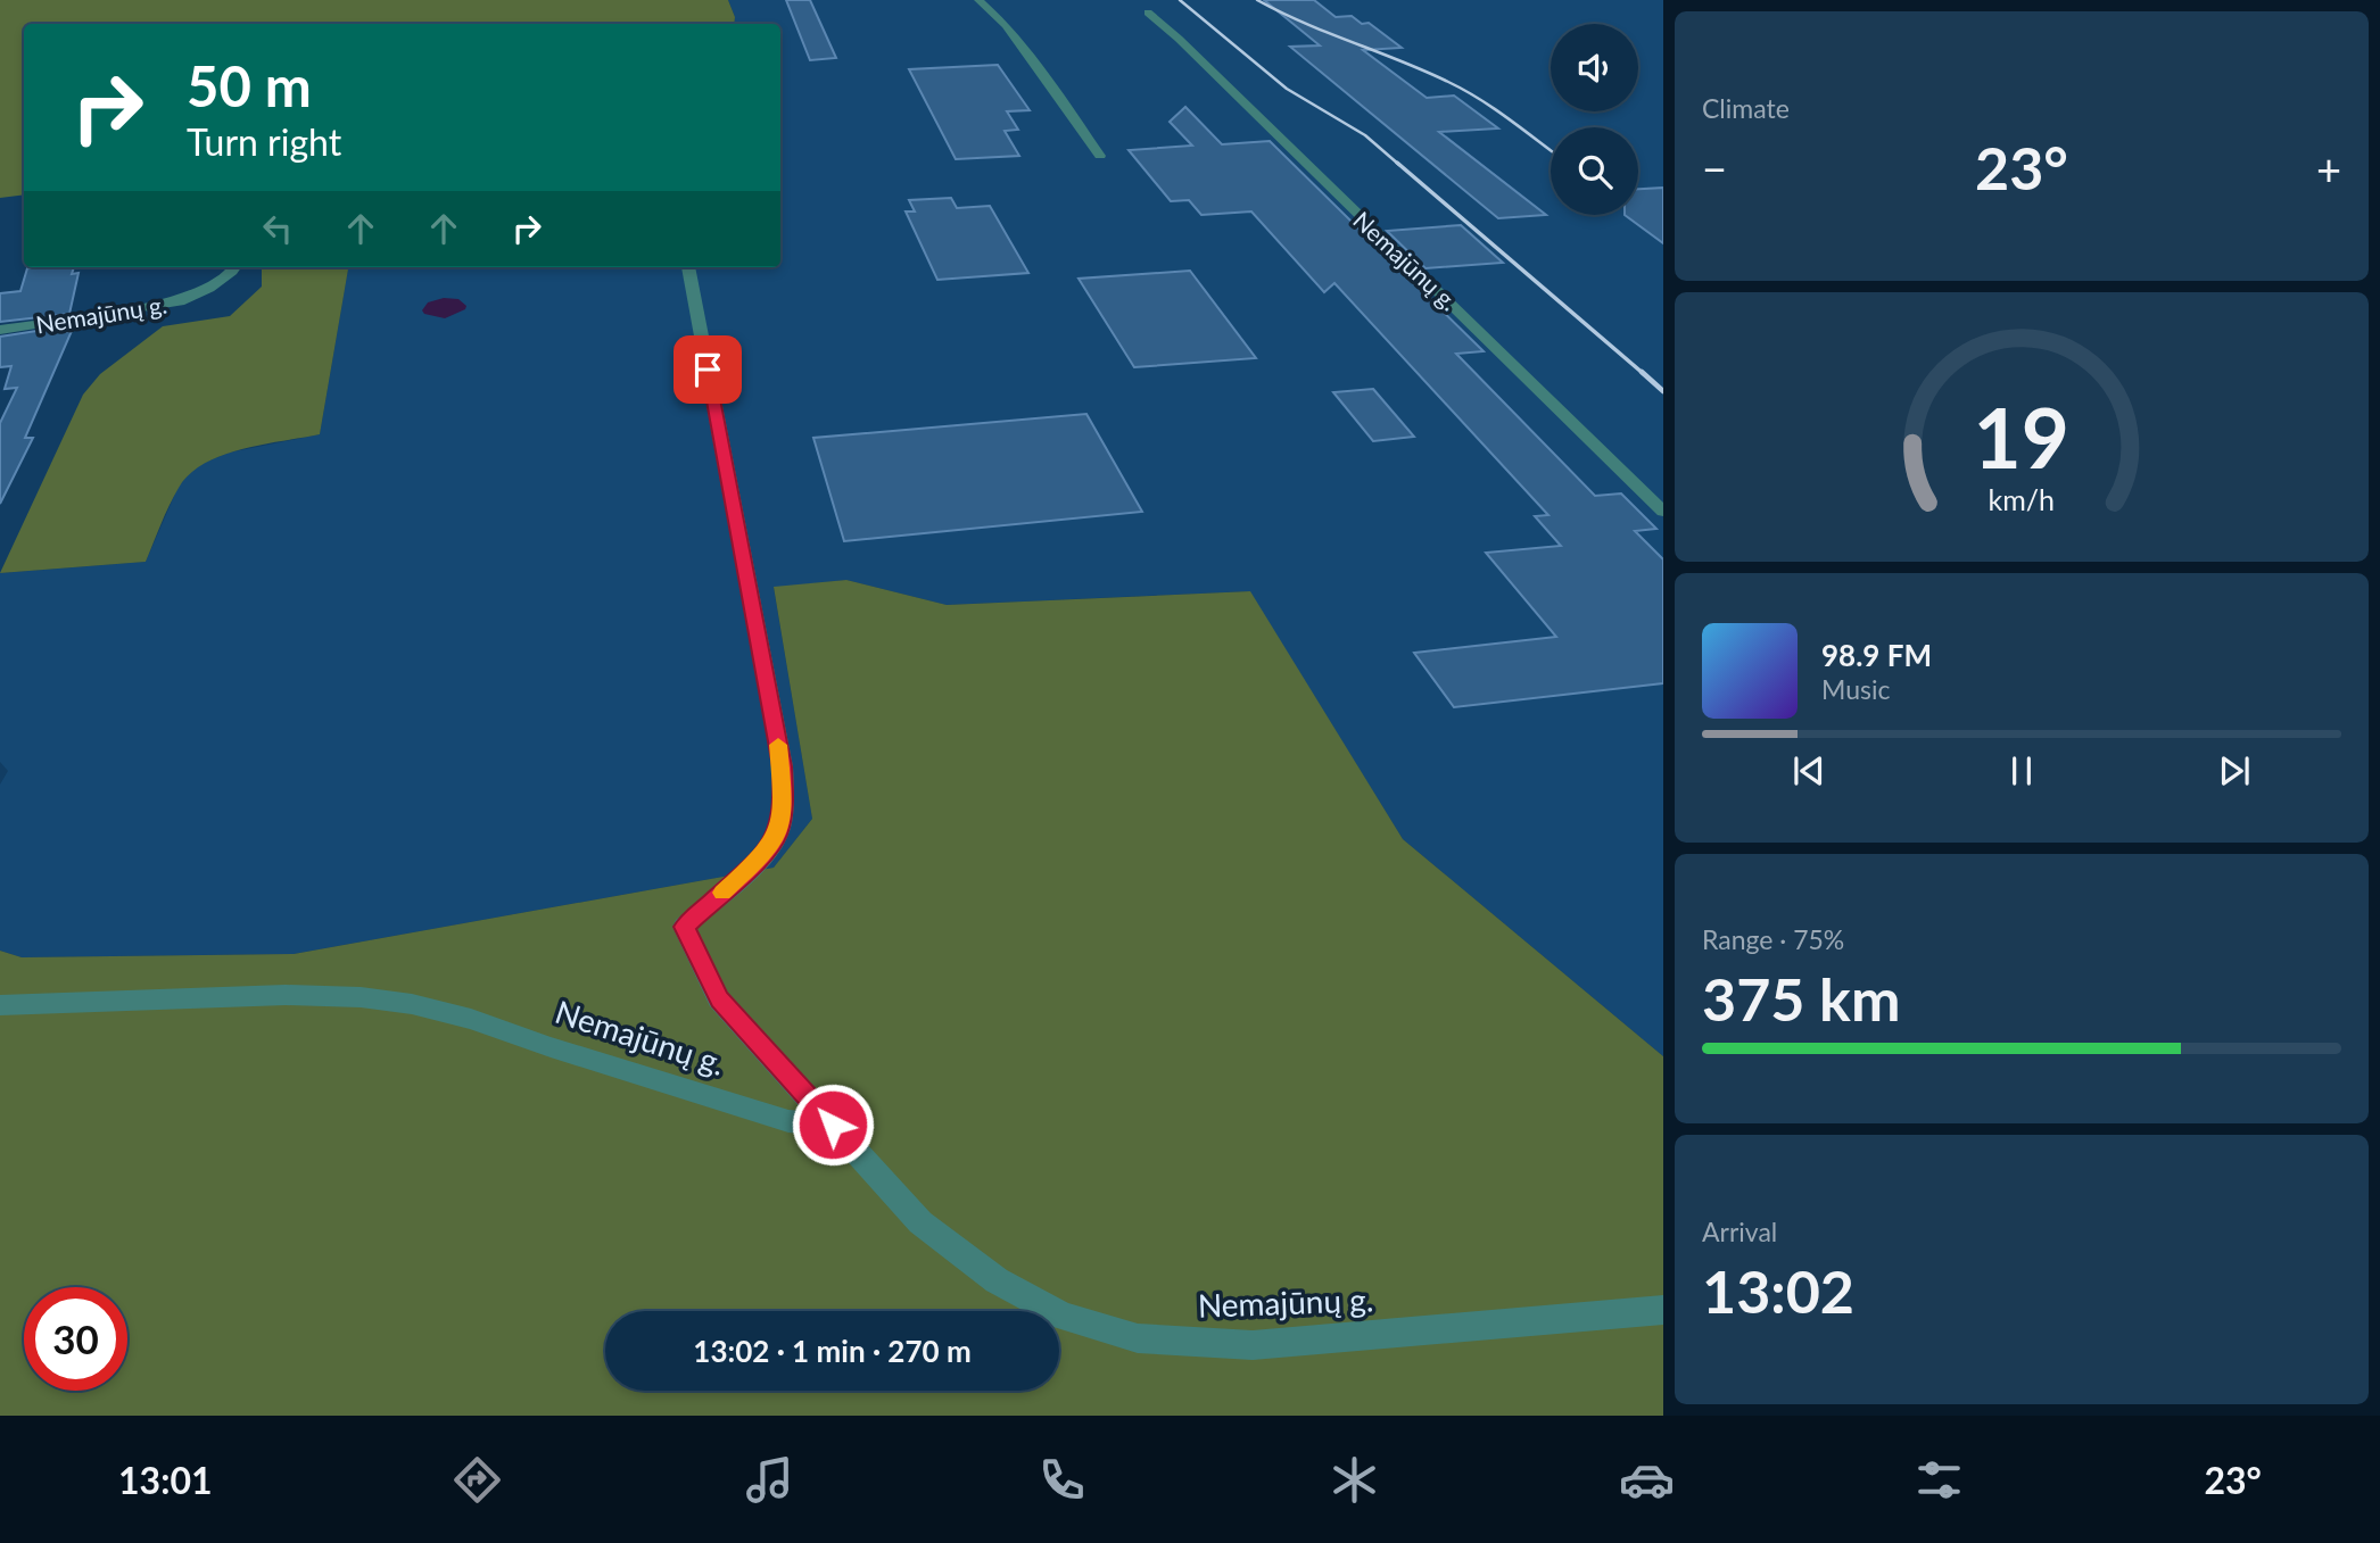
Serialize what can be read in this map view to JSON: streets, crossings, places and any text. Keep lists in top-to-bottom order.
{
  "streets": {
    "street": ["Nemajūnų g."]
  },
  "page": {
    "tile": [
      "Climate",
      ["Range · 75%", "375 km"],
      ["Arrival", "13:02"]
    ],
    "turn": ["50 m", "Turn right"],
    "heat": ["−", "23°", "+"],
    "song": ["98.9 FM", "Music"],
    "limit": "30",
    "trip": "13:02 · 1 min · 270 m",
    "tabs": ["13:01", "23°"],
    "gauge": ["19", "km/h"]
  }
}
